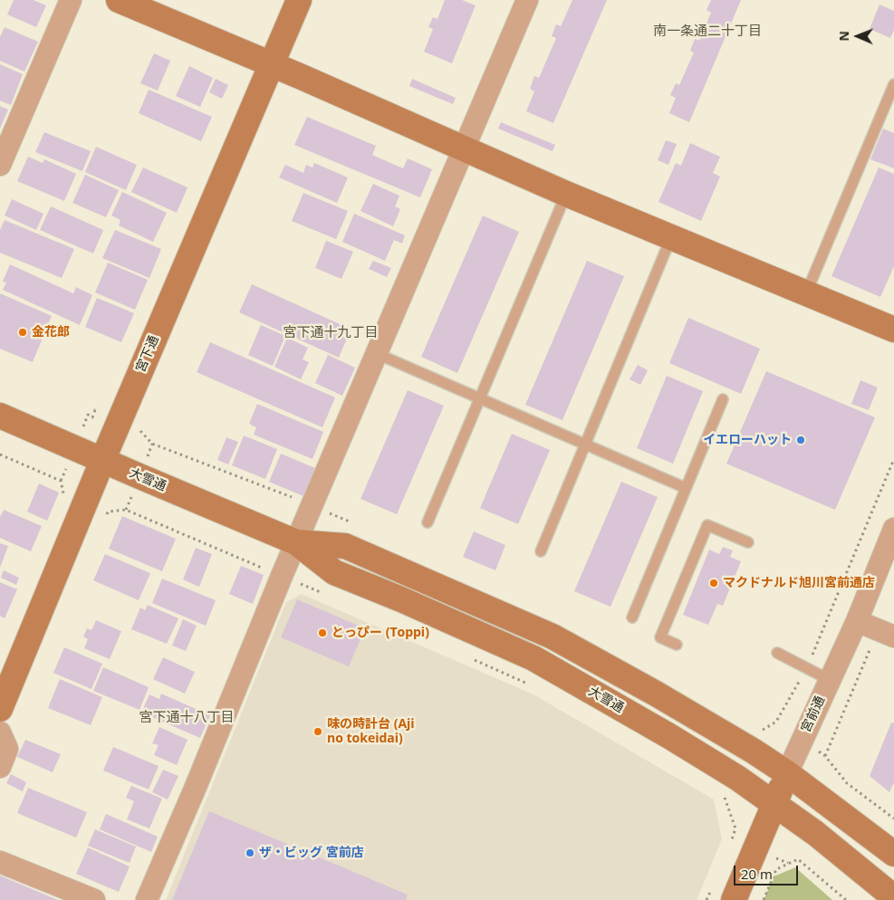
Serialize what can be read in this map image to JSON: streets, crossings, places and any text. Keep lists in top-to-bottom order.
{
  "streets": {
    "street": ["宮下通", "大雪通", "宮前通"]
  },
  "crossings": [
    ["宮下通", "大雪通"],
    ["大雪通", "宮前通"]
  ],
  "districts": ["南一条通二十丁目", "宮下通十九丁目", "宮下通十八丁目"],
  "places": [
    "金花郎",
    "イエローハット",
    "マクドナルド旭川宮前通店",
    "とっぴー (Toppi)",
    "味の時計台 (Aji no tokeidai)",
    "ザ・ビッグ 宮前店"
  ],
  "scale_bar": "20 m",
  "north": "left"
}
